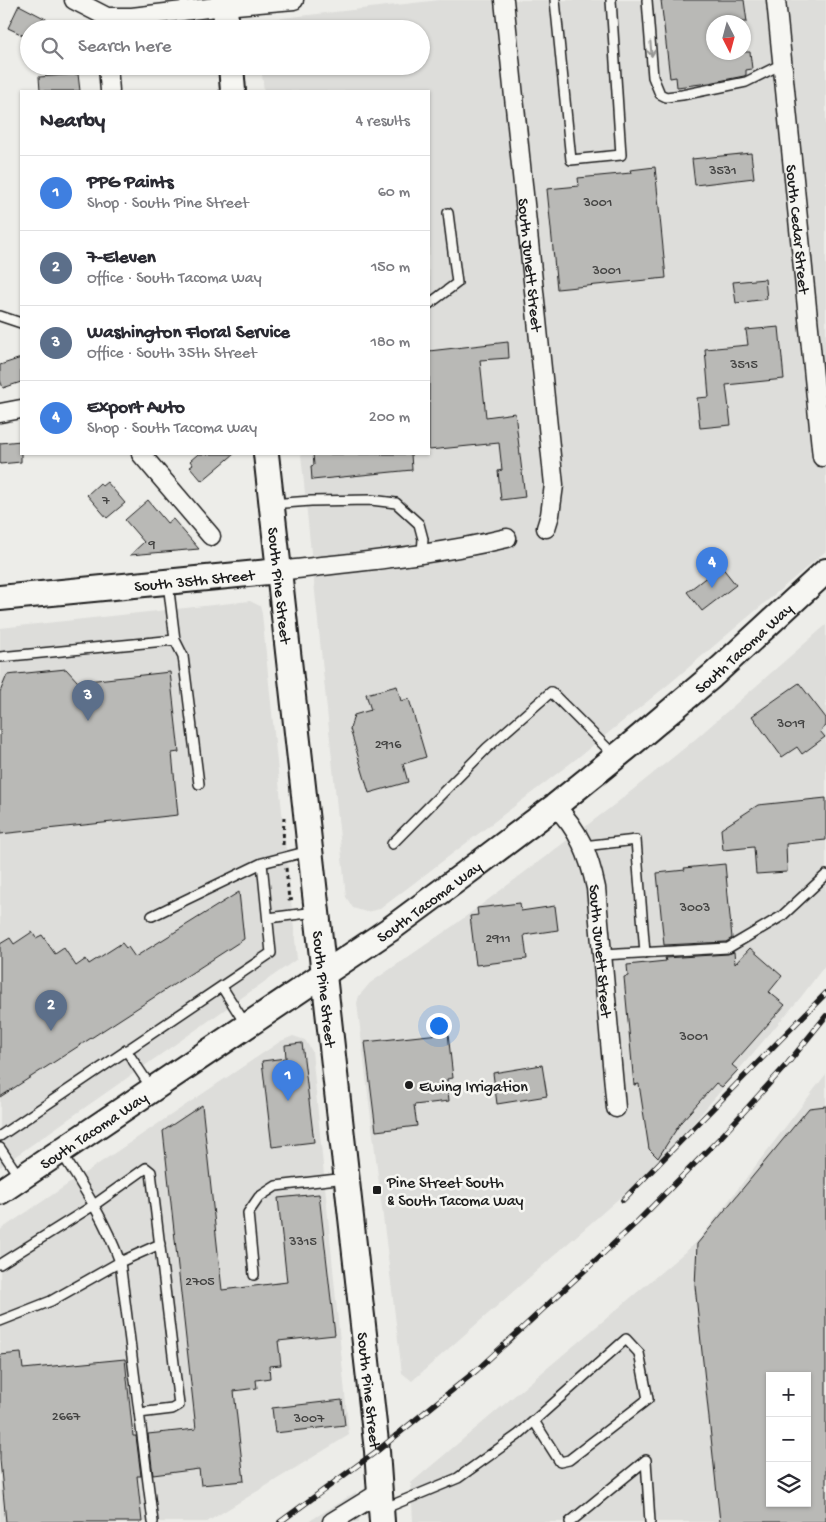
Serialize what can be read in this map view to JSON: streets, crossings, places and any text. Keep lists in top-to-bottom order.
{
  "streets": {
    "main road": ["South 35th Street", "South Pine Street", "South Tacoma Way"],
    "street": ["South Cedar Street", "South Junett Street"]
  },
  "crossings": [
    ["South Junett Street", "South Tacoma Way"],
    ["South 35th Street", "South Pine Street"],
    ["South Pine Street", "South Tacoma Way"]
  ],
  "places": {
    "other": ["Ewing Irrigation"],
    "transit": ["Pine Street South & South Tacoma Way"]
  },
  "house_numbers": [
    "3531",
    "3001",
    "3001",
    "3515",
    "7",
    "9",
    "3019",
    "2916",
    "3003",
    "2911",
    "3001",
    "3315",
    "2705",
    "2667",
    "3007"
  ],
  "north": "bottom",
  "page": {
    "search": "Search here",
    "heading": ["Nearby", "4 results"],
    "list": [
      {
        "mark": "1",
        "name": "PPG Paints",
        "note": "Shop · South Pine Street",
        "value": "60 m"
      },
      {
        "mark": "2",
        "name": "7-Eleven",
        "note": "Office · South Tacoma Way",
        "value": "150 m"
      },
      {
        "mark": "3",
        "name": "Washington Floral Service",
        "note": "Office · South 35th Street",
        "value": "180 m"
      },
      {
        "mark": "4",
        "name": "Export Auto",
        "note": "Shop · South Tacoma Way",
        "value": "200 m"
      }
    ],
    "pins": [
      "4",
      "3",
      "2",
      "1"
    ],
    "map_buttons": ["+", "−"]
  }
}
